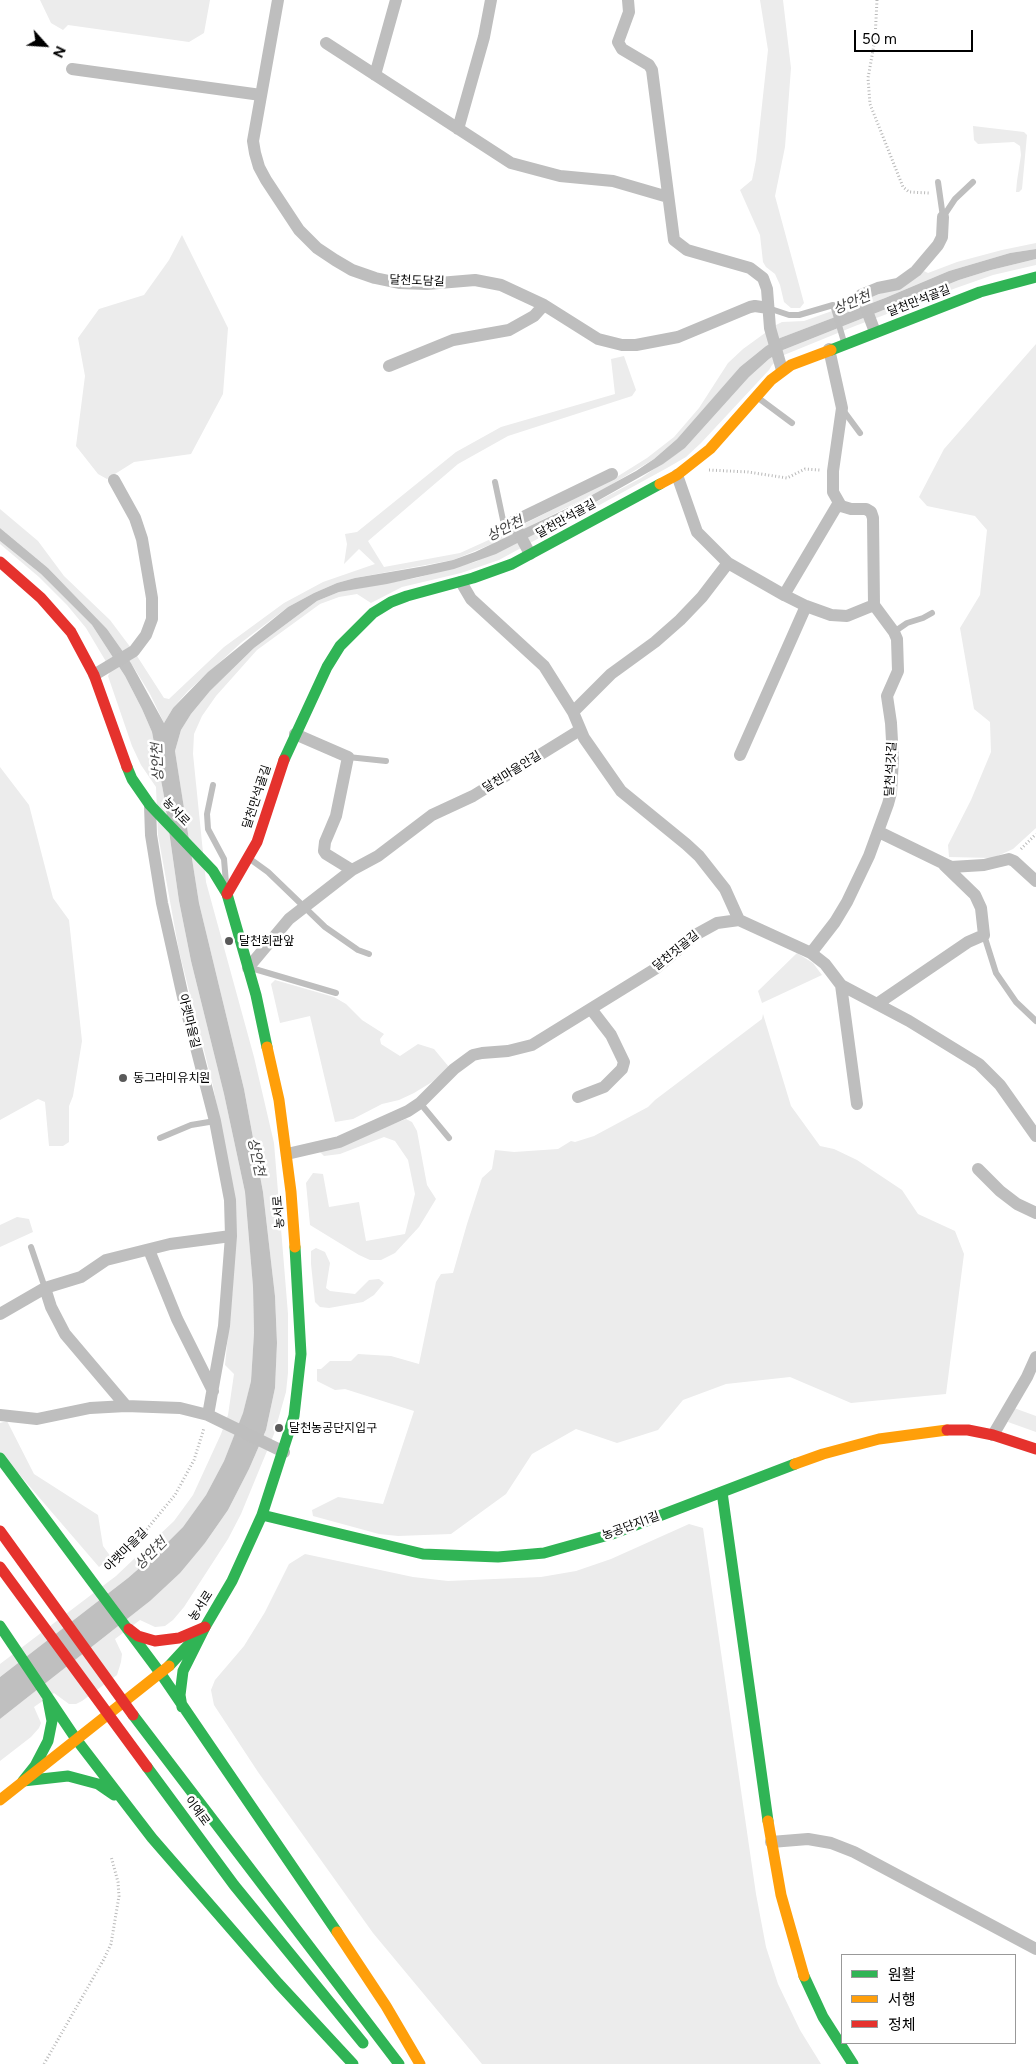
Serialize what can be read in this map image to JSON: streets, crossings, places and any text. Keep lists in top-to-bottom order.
{
  "streets": {
    "main road": [
      "달천만석골길",
      "농서로",
      "농공단지1길",
      "이예로"
    ],
    "street": [
      "달천도담길",
      "달천석갓길",
      "달천마을안길",
      "달천짓골길",
      "아랫마을길"
    ]
  },
  "crossings": [
    ["달천만석골길", "농서로"],
    ["달천마을안길", "농서로"],
    ["농서로", "달천짓골길"],
    ["농서로", "아랫마을길"],
    ["농서로", "농공단지1길"]
  ],
  "water": ["상안천"],
  "places": ["달천회관앞", "동그라미유치원", "달천농공단지입구"],
  "legend": ["원활", "서행", "정체"],
  "scale_bar": "50 m",
  "north": "bottom right"
}
